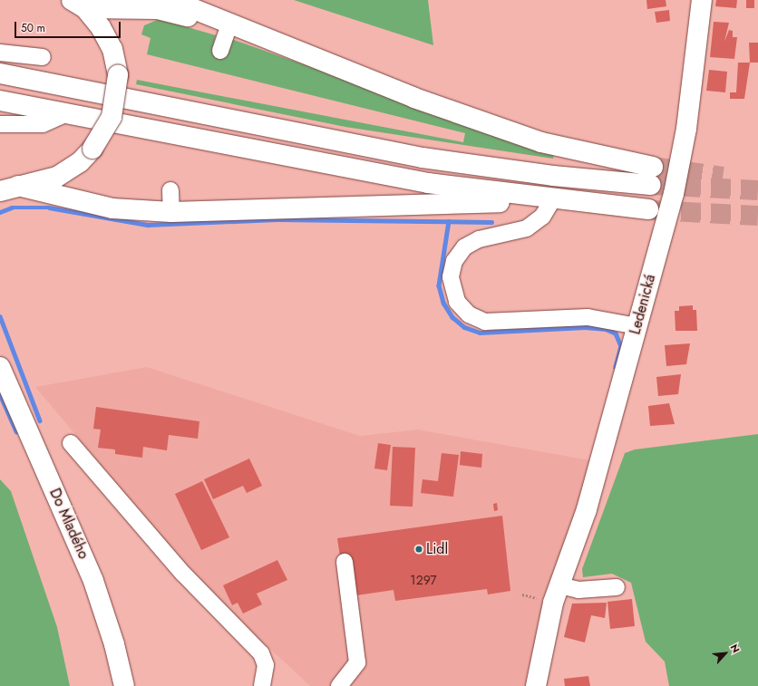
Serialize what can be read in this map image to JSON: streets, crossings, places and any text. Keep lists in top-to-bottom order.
{
  "streets": {
    "main road": ["Ledenická", "Do Mladého"]
  },
  "places": ["Lidl"],
  "house_numbers": ["1297"],
  "scale_bar": "50 m",
  "north": "top right"
}
